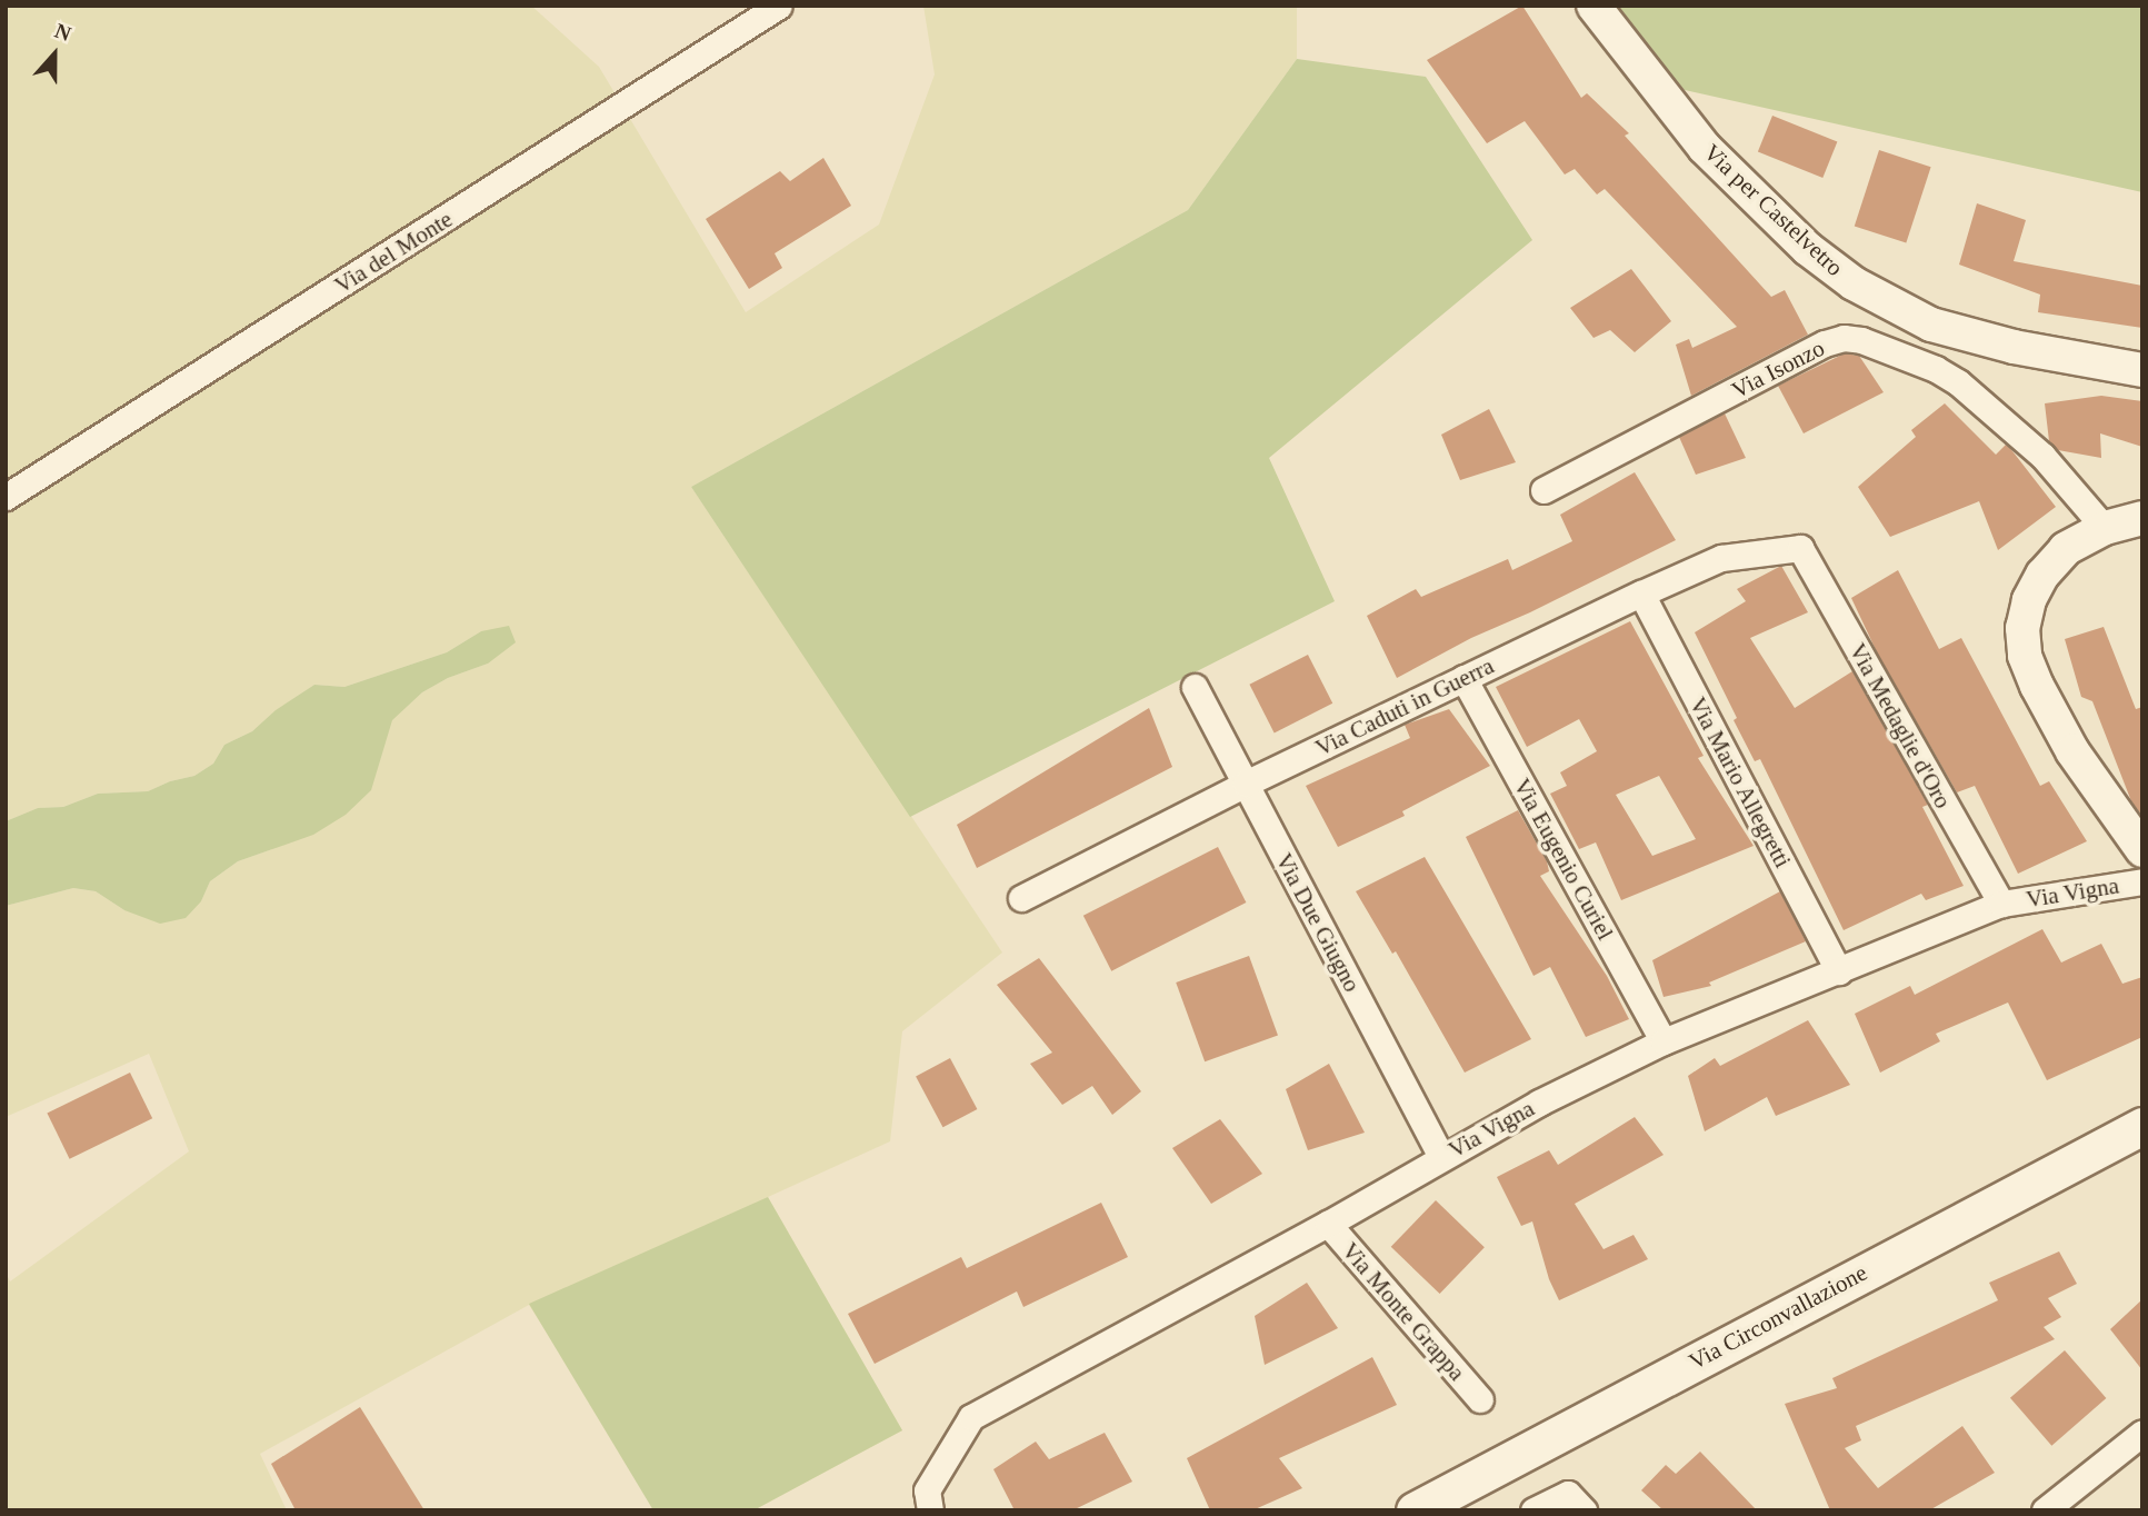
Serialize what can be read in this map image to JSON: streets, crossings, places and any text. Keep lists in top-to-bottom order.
{
  "streets": {
    "main road": ["Via Circonvallazione"],
    "street": [
      "Via per Castelvetro",
      "Via del Monte",
      "Via Isonzo",
      "Via Caduti in Guerra",
      "Via Medaglie d'Oro",
      "Via Mario Allegretti",
      "Via Eugenio Curiel",
      "Via Vigna",
      "Via Due Giugno",
      "Via Monte Grappa"
    ]
  },
  "crossings": [
    ["Via Caduti in Guerra", "Via Medaglie d'Oro"],
    ["Via Caduti in Guerra", "Via Mario Allegretti"],
    ["Via Caduti in Guerra", "Via Eugenio Curiel"],
    ["Via Caduti in Guerra", "Via Due Giugno"],
    ["Via Medaglie d'Oro", "Via Vigna"],
    ["Via Mario Allegretti", "Via Vigna"],
    ["Via Eugenio Curiel", "Via Vigna"],
    ["Via Vigna", "Via Due Giugno"],
    ["Via Vigna", "Via Monte Grappa"]
  ],
  "north": "top"
}
